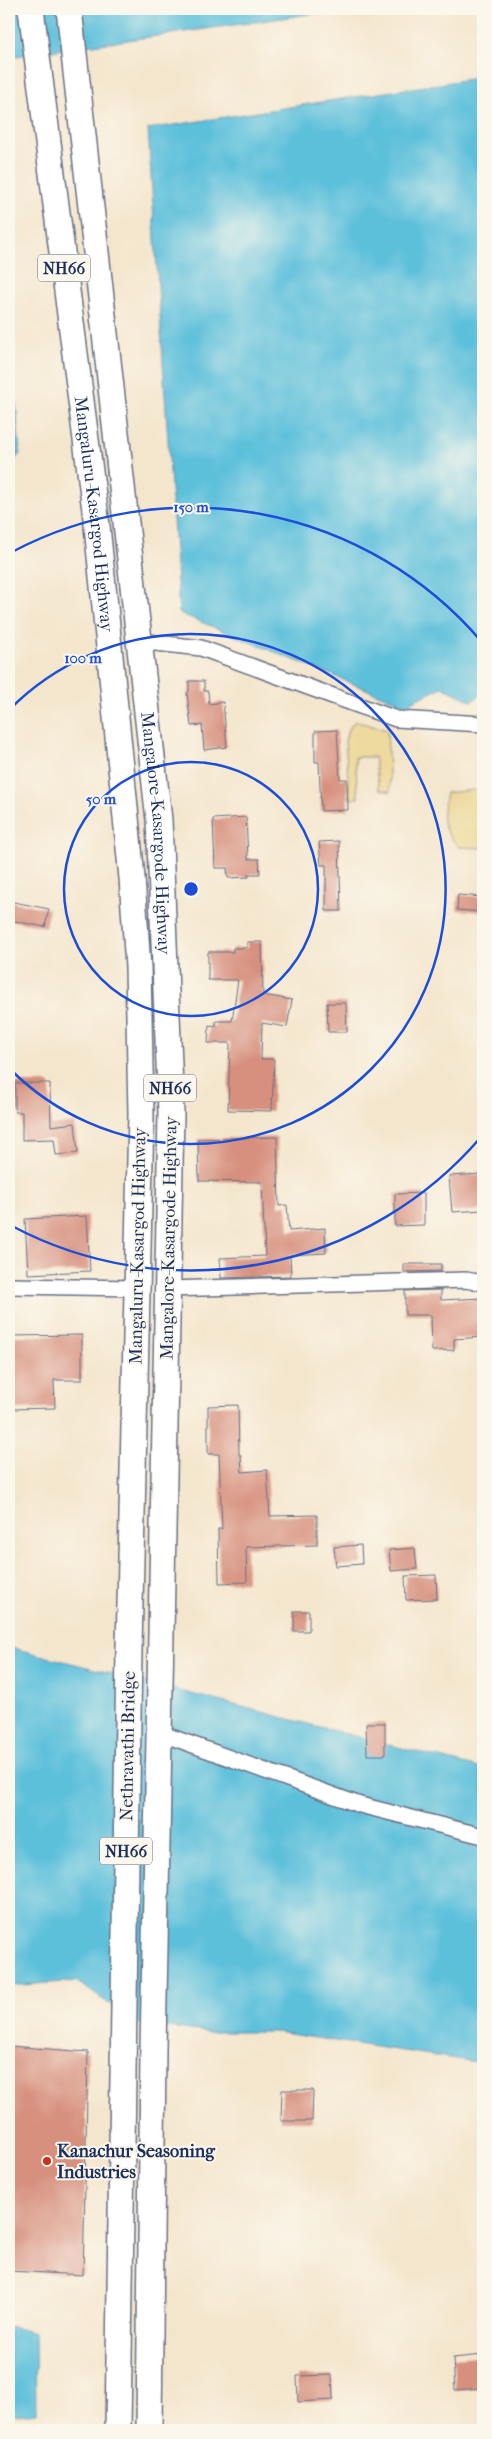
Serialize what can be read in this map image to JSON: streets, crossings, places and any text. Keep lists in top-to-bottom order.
{
  "streets": {
    "highway": [
      "NH66",
      "Mangaluru-Kasargod Highway",
      "Mangalore-Kasargode Highway",
      "Nethravathi Bridge"
    ]
  },
  "crossings": [
    ["Mangaluru-Kasargod Highway", "Nethravathi Bridge"],
    ["Mangalore-Kasargode Highway", "Nethravathi Bridge"]
  ],
  "places": ["Kanachur Seasoning Industries"],
  "rings": ["150 m", "100 m", "50 m"]
}
